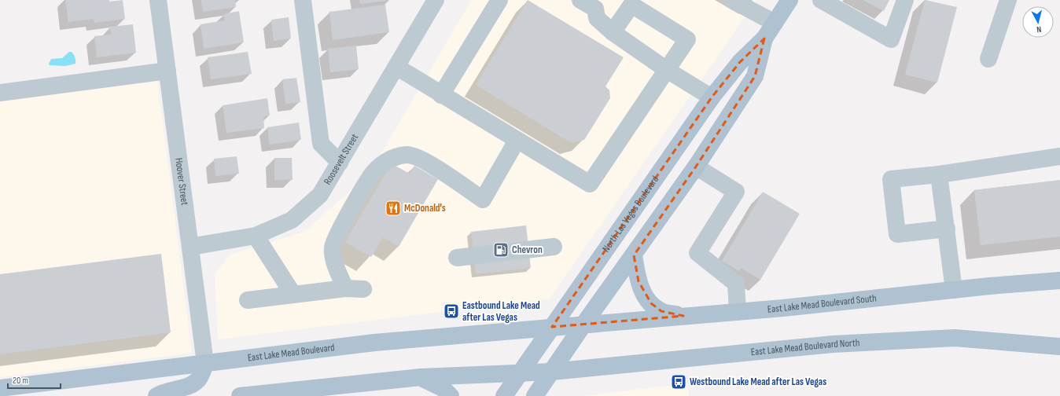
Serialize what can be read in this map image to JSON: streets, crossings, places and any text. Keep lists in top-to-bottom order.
{
  "streets": {
    "main road": [
      "North Las Vegas Boulevard",
      "East Lake Mead Boulevard South",
      "East Lake Mead Boulevard North",
      "East Lake Mead Boulevard"
    ],
    "street": ["Roosevelt Street", "Hoover Street"]
  },
  "crossings": [
    ["Roosevelt Street", "Hoover Street"],
    ["Hoover Street", "East Lake Mead Boulevard"],
    ["North Las Vegas Boulevard", "East Lake Mead Boulevard South"],
    ["North Las Vegas Boulevard", "East Lake Mead Boulevard North"],
    ["North Las Vegas Boulevard", "East Lake Mead Boulevard"],
    ["East Lake Mead Boulevard South", "East Lake Mead Boulevard"]
  ],
  "places": {
    "restaurant": ["McDonald's"],
    "fuel station": ["Chevron"],
    "bus stop": ["Eastbound Lake Mead after Las Vegas", "Westbound Lake Mead after Las Vegas"]
  },
  "scale_bar": "20 m",
  "north": "bottom"
}
